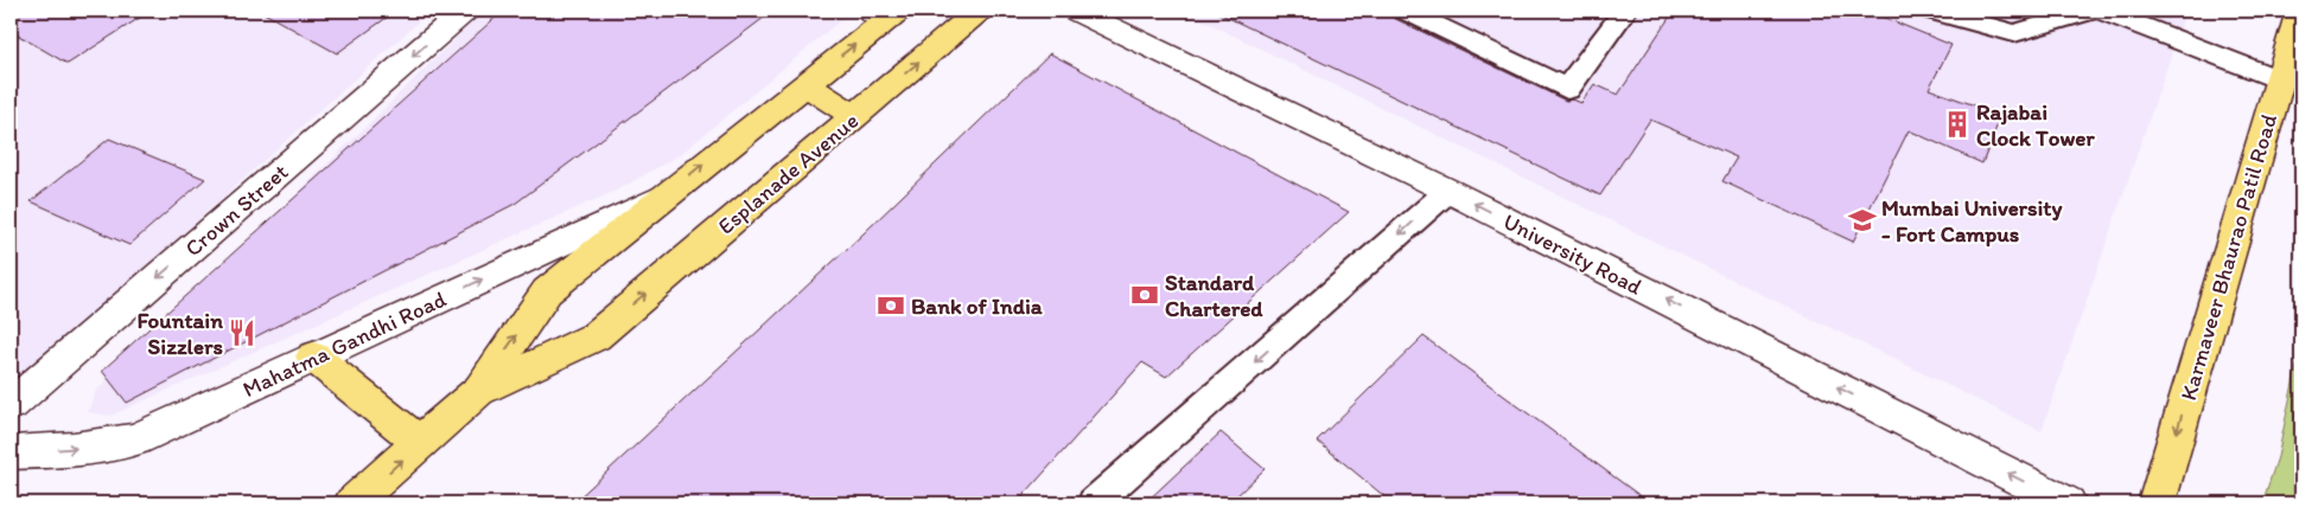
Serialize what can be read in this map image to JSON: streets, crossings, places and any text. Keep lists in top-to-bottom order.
{
  "streets": {
    "main road": ["Esplanade Avenue", "Karmaveer Bhaurao Patil Road"],
    "street": ["Crown Street", "University Road", "Mahatma Gandhi Road"]
  },
  "one_way": [
    "Crown Street",
    "University Road",
    "Karmaveer Bhaurao Patil Road",
    "Mahatma Gandhi Road"
  ],
  "places": {
    "building": ["Rajabai Clock Tower"],
    "school or university": ["Mumbai University - Fort Campus"],
    "bank": ["Standard Chartered", "Bank of India"],
    "restaurant": ["Fountain Sizzlers"]
  }
}
